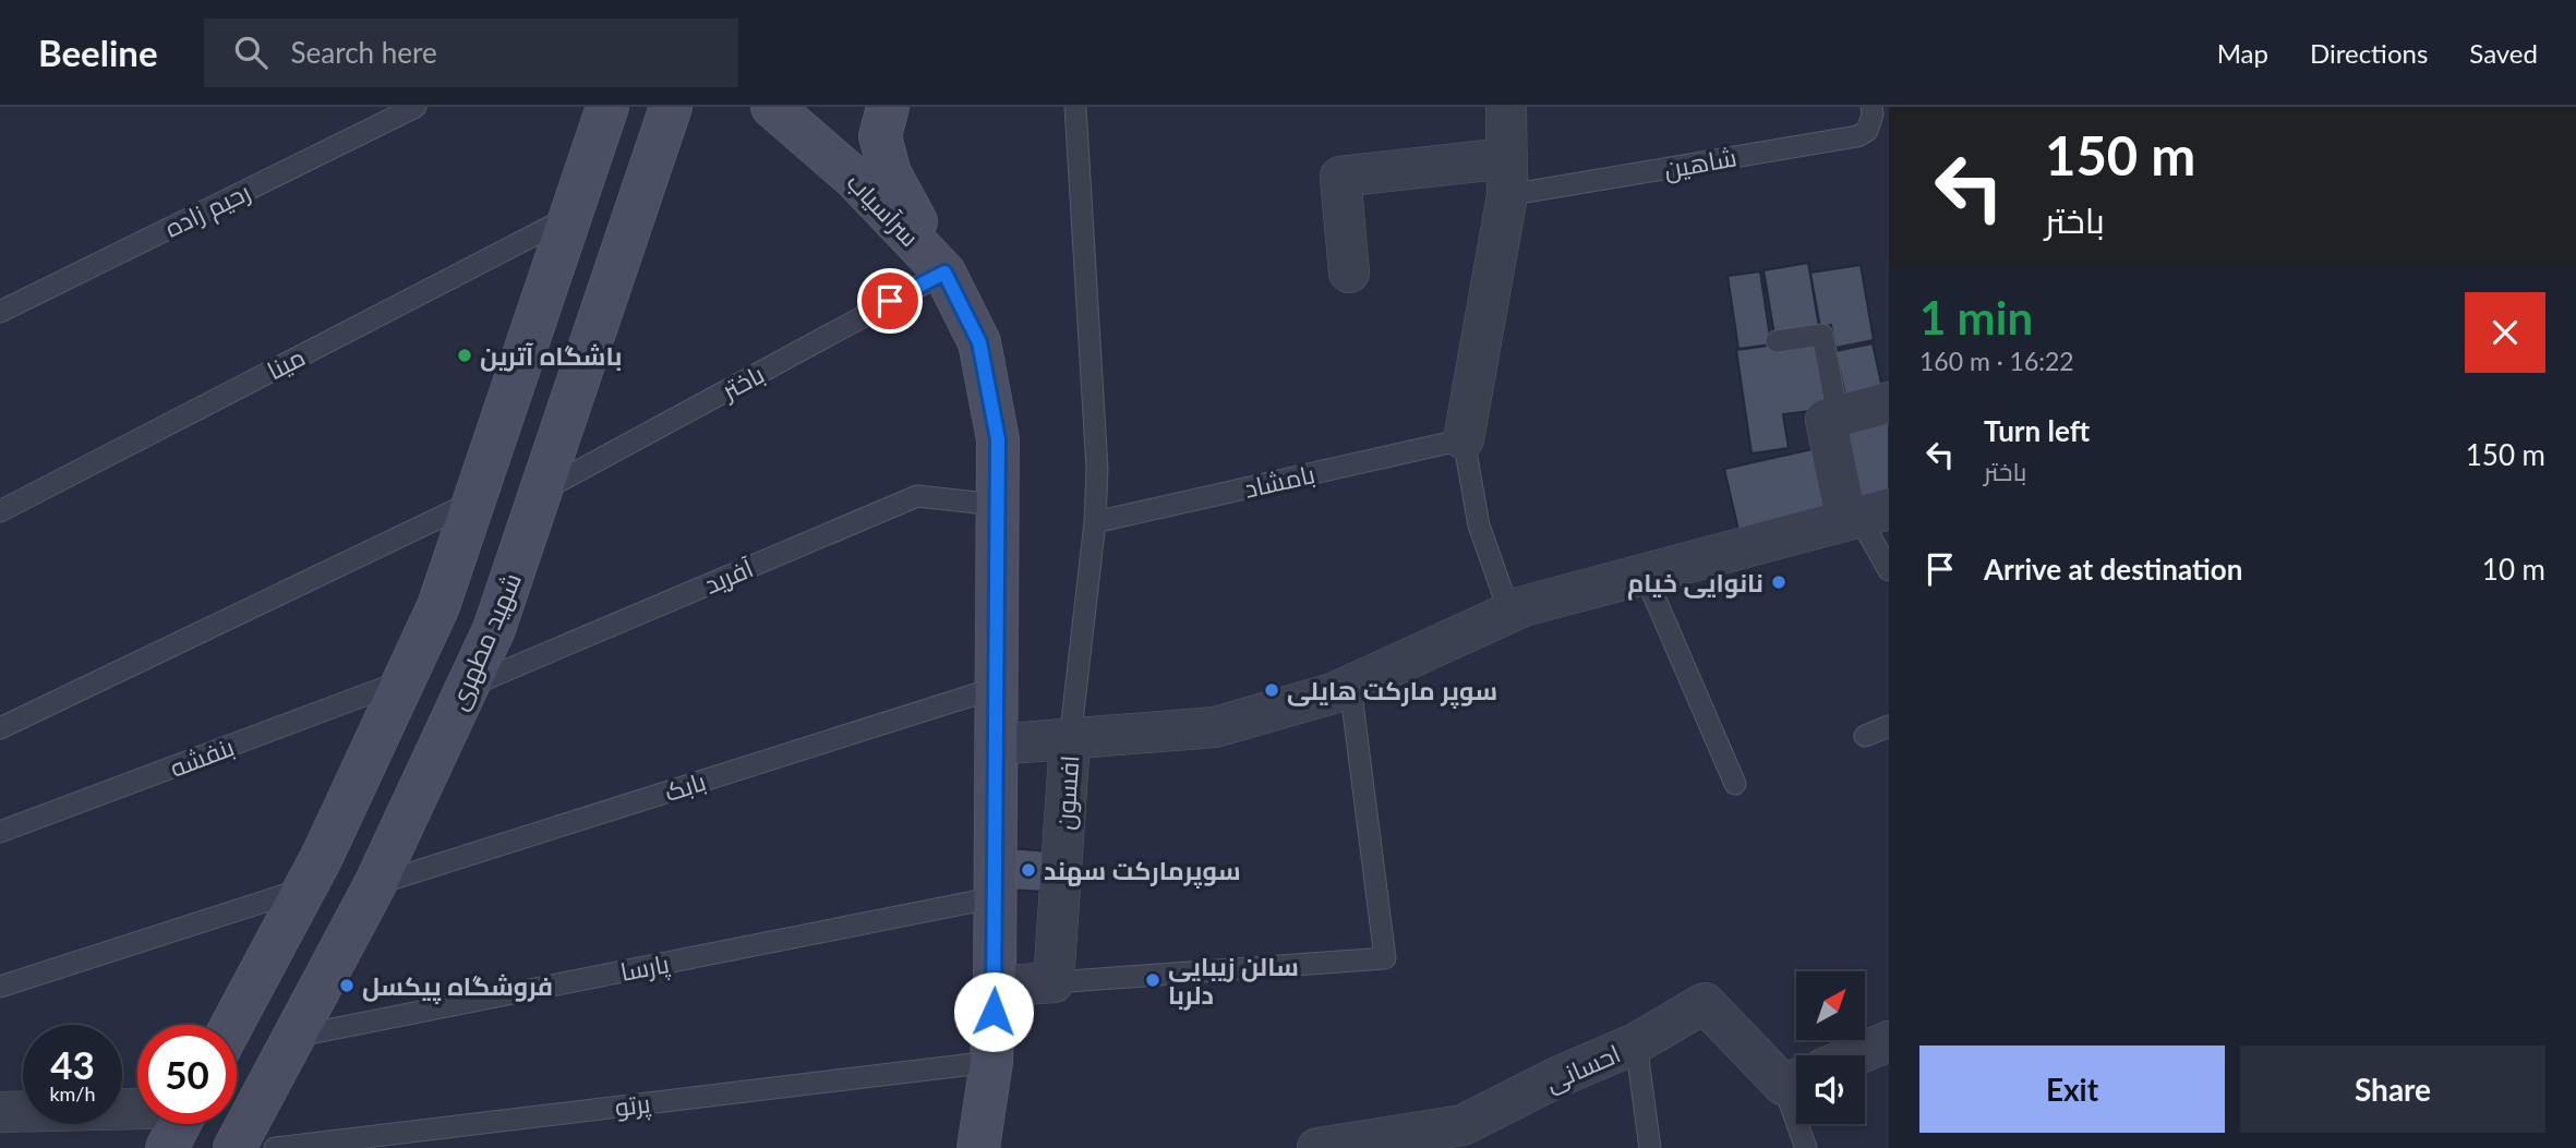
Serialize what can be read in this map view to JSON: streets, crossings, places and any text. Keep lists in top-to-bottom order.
{
  "streets": {
    "main road": ["سرآسیاب", "شهید مطهری"],
    "street": ["افسون", "احسانی"],
    "lane": [
      "شاهین",
      "رحیم زاده",
      "مینا",
      "باختر",
      "بامشاد",
      "آفرید",
      "بنفشه",
      "بابک",
      "پارسا",
      "پرتو"
    ]
  },
  "crossings": [
    ["سرآسیاب", "باختر"],
    ["سرآسیاب", "آفرید"],
    ["سرآسیاب", "بابک"],
    ["سرآسیاب", "پارسا"],
    ["سرآسیاب", "پرتو"],
    ["باختر", "شهید مطهری"],
    ["آفرید", "شهید مطهری"],
    ["شهید مطهری", "بابک"],
    ["شهید مطهری", "پارسا"]
  ],
  "places": [
    "باشگاه آترین",
    "نانوایی خیام",
    "سوپر مارکت هایلی",
    "سوپرمارکت سهند",
    "سالن زیبایی دلربا",
    "فروشگاه پیکسل"
  ],
  "north": "top right",
  "page": {
    "header": "Beeline",
    "search": "Search here",
    "nav": ["Map", "Directions", "Saved"],
    "turn": ["150 m", "باختر"],
    "heading": ["1 min", "160 m · 16:22"],
    "list": [
      {
        "name": "Turn left",
        "note": "باختر",
        "value": "150 m"
      },
      {
        "name": "Arrive at destination",
        "value": "10 m"
      }
    ],
    "speed": "43 km/h",
    "limit": "50",
    "buttons": ["Exit", "Share"]
  }
}
